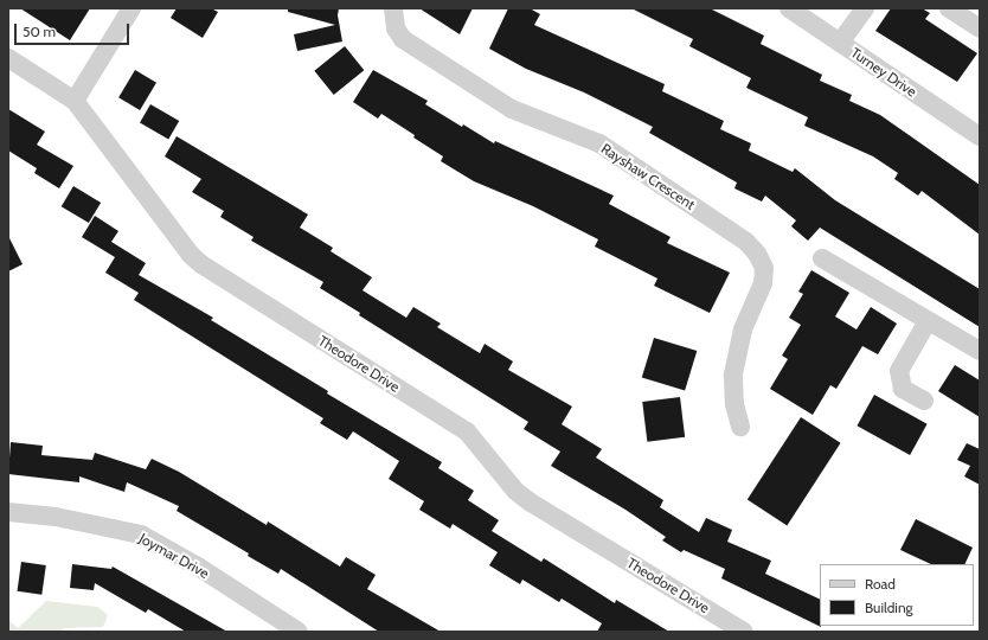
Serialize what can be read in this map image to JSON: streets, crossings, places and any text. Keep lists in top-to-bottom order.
{
  "streets": {
    "street": [
      "Turney Drive",
      "Rayshaw Crescent",
      "Theodore Drive",
      "Joymar Drive"
    ]
  },
  "legend": ["Road", "Building"],
  "scale_bar": "50 m"
}
